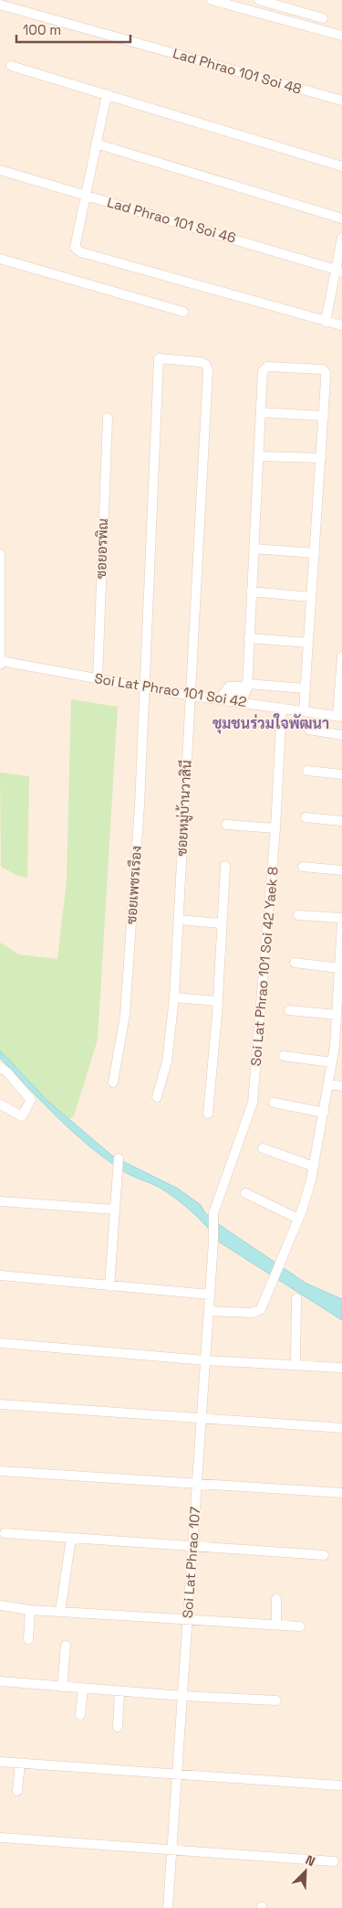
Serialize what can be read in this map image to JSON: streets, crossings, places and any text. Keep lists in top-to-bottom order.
{
  "streets": {
    "street": [
      "Lad Phrao 101 Soi 48",
      "Lad Phrao 101 Soi 46",
      "ซอยอรพิณ",
      "Soi Lat Phrao 101 Soi 42",
      "ซอยหมู่บ้านวาสินี",
      "ซอยเพชรเรือง",
      "Soi Lat Phrao 101 Soi 42 Yaek 8",
      "Soi Lat Phrao 107"
    ]
  },
  "crossings": [
    ["ซอยอรพิณ", "Soi Lat Phrao 101 Soi 42"],
    ["Soi Lat Phrao 101 Soi 42", "ซอยหมู่บ้านวาสินี"],
    ["Soi Lat Phrao 101 Soi 42", "ซอยเพชรเรือง"],
    ["Soi Lat Phrao 101 Soi 42", "Soi Lat Phrao 101 Soi 42 Yaek 8"],
    ["ซอยหมู่บ้านวาสินี", "ซอยเพชรเรือง"],
    ["Soi Lat Phrao 101 Soi 42 Yaek 8", "Soi Lat Phrao 107"]
  ],
  "districts": ["ชุมชนร่วมใจพัฒนา"],
  "scale_bar": "100 m",
  "north": "top right"
}
